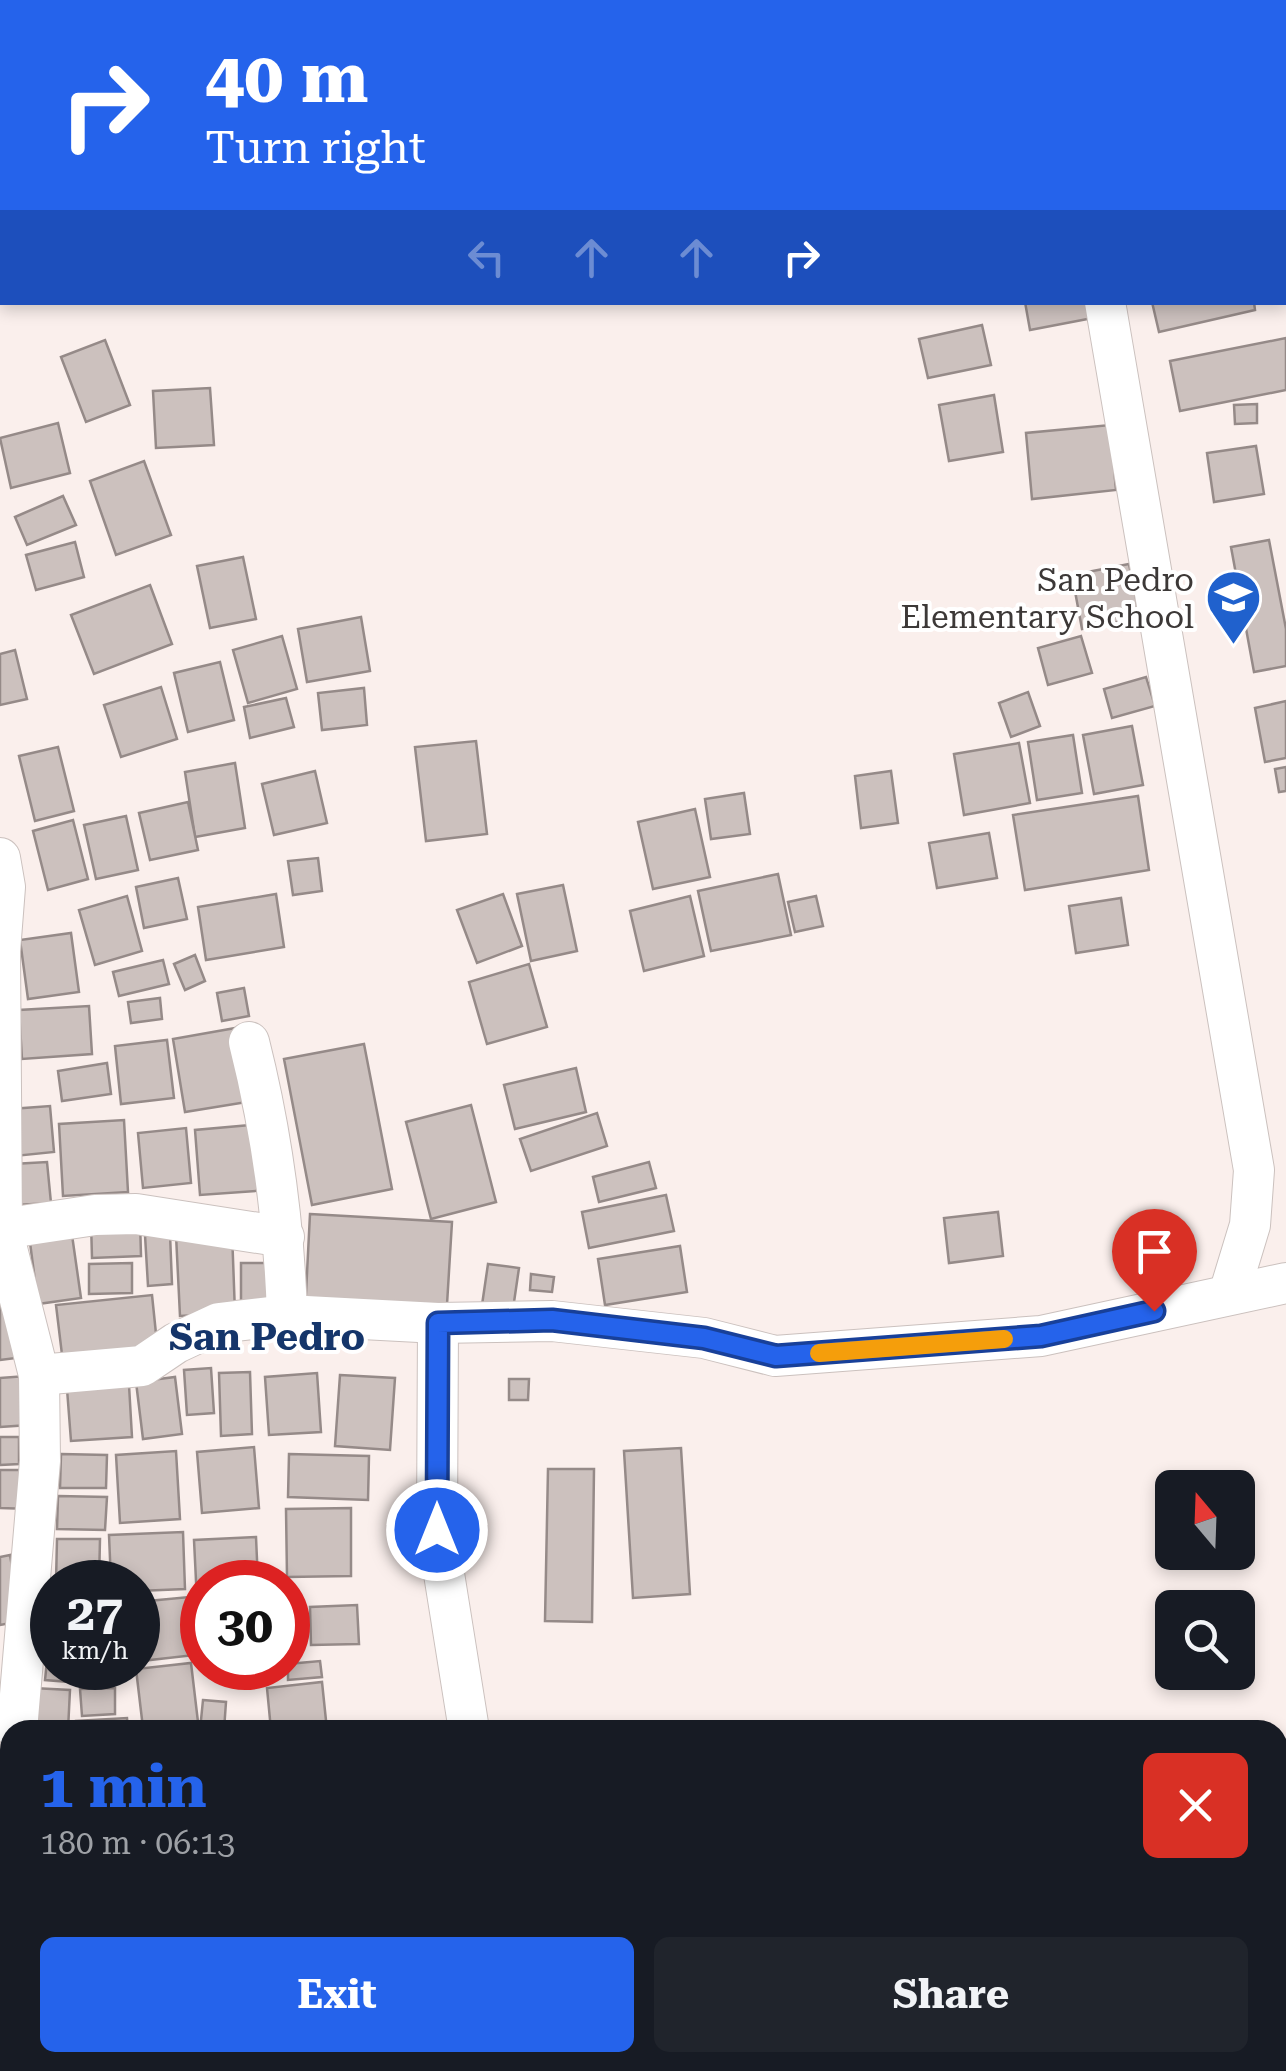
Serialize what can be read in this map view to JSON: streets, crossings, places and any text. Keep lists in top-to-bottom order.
{
  "districts": ["San Pedro"],
  "places": {
    "school or university": ["San Pedro Elementary School"]
  },
  "north": "top",
  "page": {
    "turn": ["40 m", "Turn right"],
    "speed": "27 km/h",
    "limit": "30",
    "heading": ["1 min", "180 m · 06:13"],
    "buttons": ["Exit", "Share"]
  }
}
